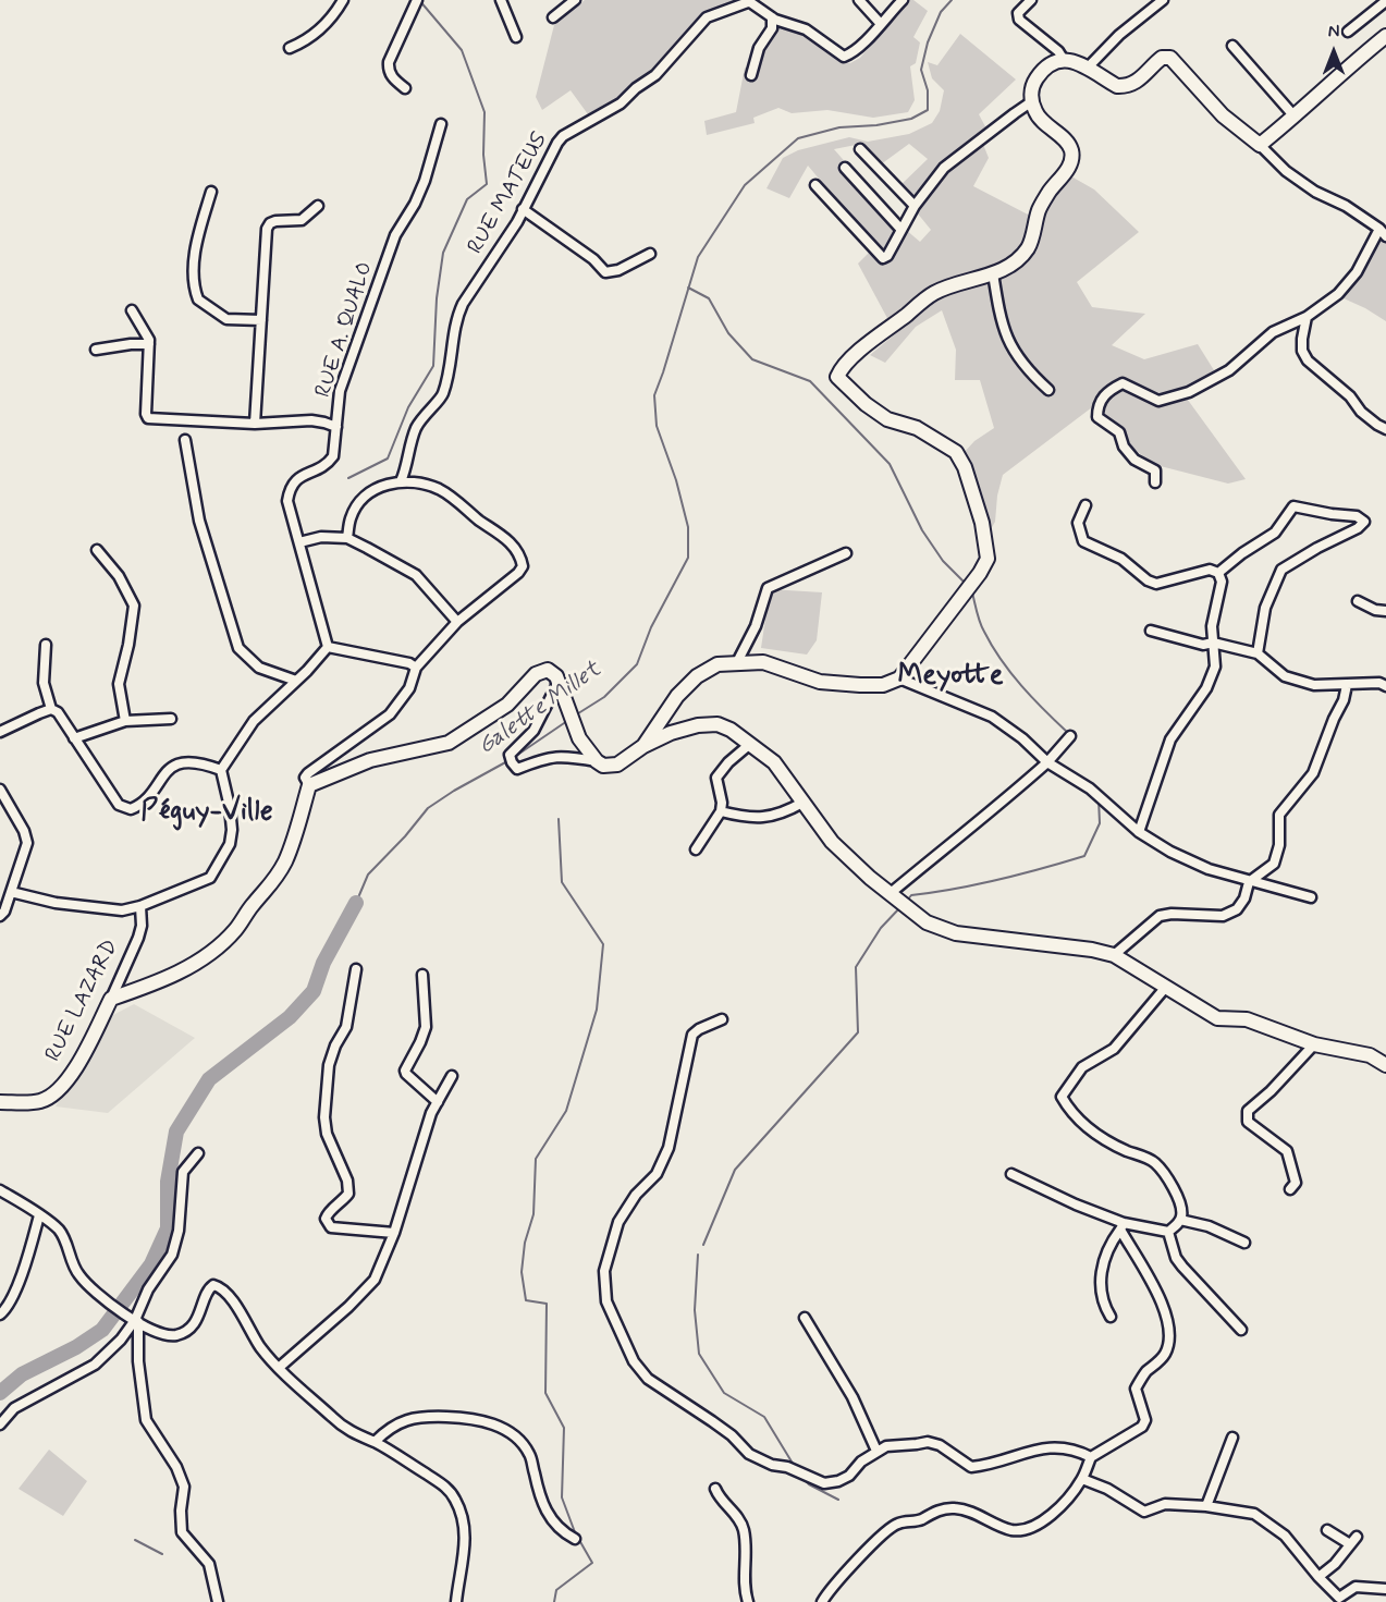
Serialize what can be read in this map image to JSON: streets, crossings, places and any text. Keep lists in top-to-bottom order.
{
  "streets": {
    "street": ["RUE MATEUS", "RUE A. QUALO", "RUE LAZARD"]
  },
  "districts": ["Meyotte", "Péguy-Ville"],
  "water": ["Galette Millet"],
  "north": "top"
}
